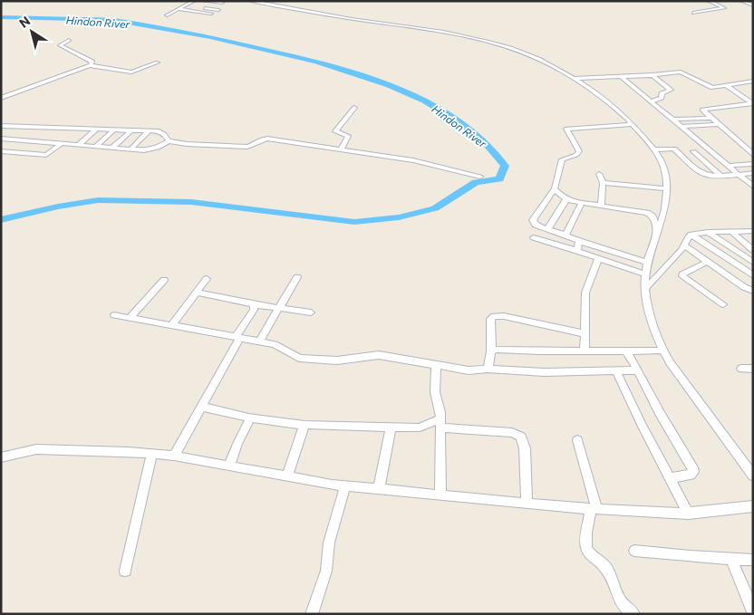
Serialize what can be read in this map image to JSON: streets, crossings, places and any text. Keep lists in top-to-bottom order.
{
  "water": ["Hindon River"],
  "north": "top left"
}
